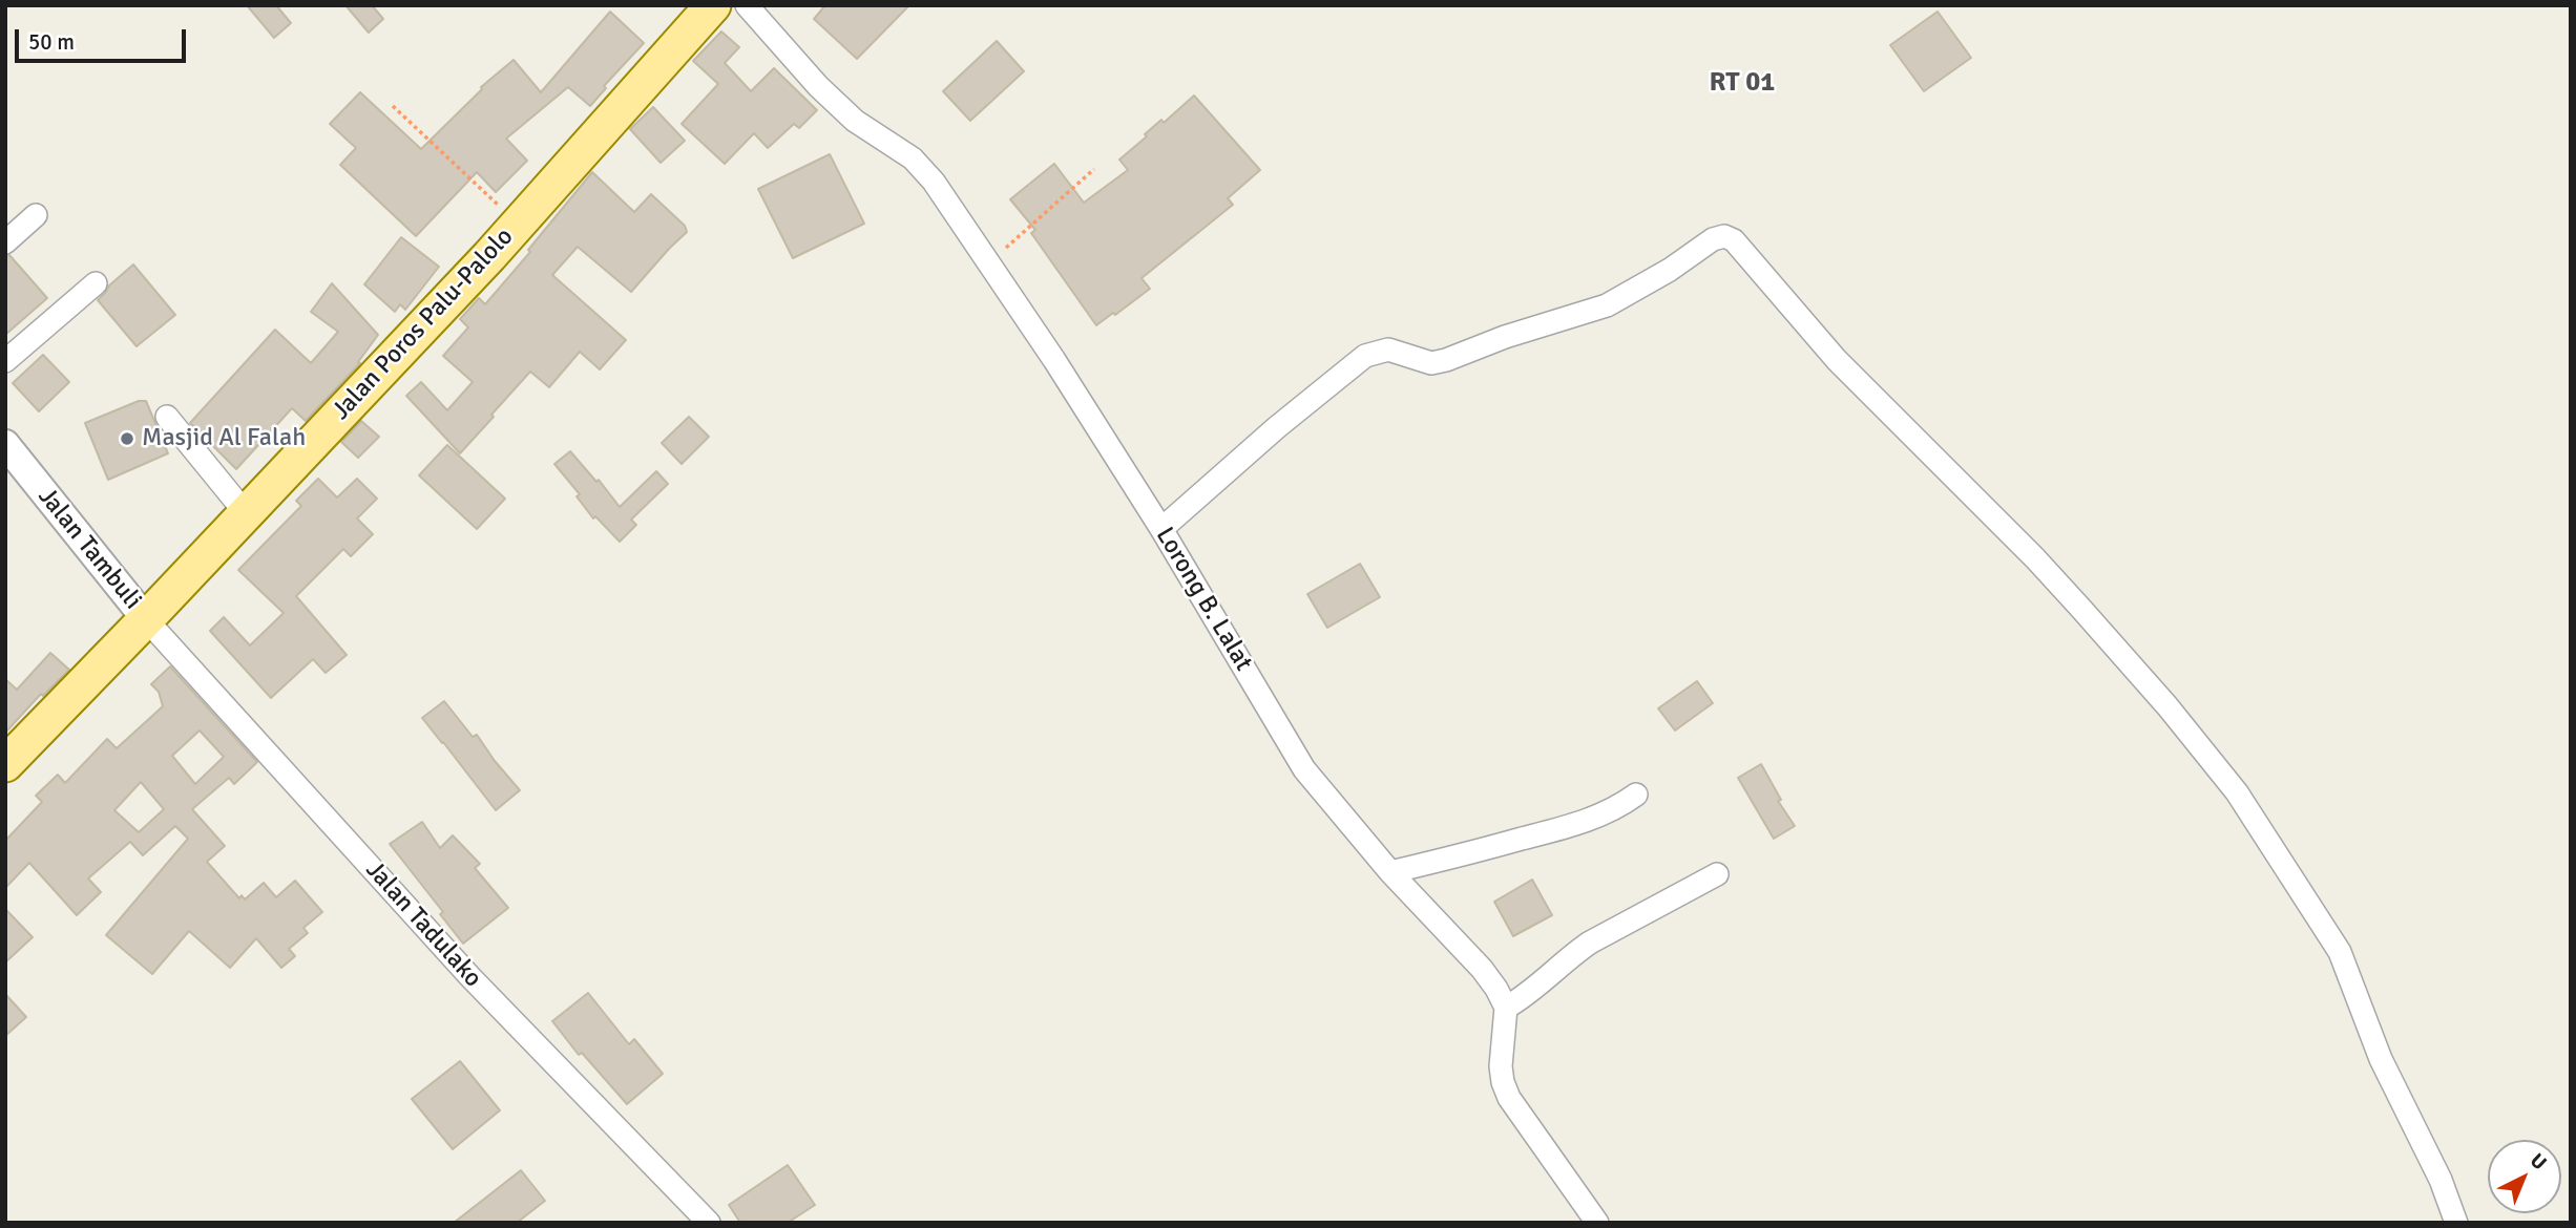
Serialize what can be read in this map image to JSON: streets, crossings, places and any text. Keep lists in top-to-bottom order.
{
  "streets": {
    "main road": ["Jalan Poros Palu-Palolo"],
    "street": ["Jalan Tambuli", "Lorong B. Lalat", "Jalan Tadulako"]
  },
  "crossings": [
    ["Jalan Poros Palu-Palolo", "Jalan Tambuli"],
    ["Jalan Poros Palu-Palolo", "Jalan Tadulako"],
    ["Jalan Tambuli", "Jalan Tadulako"]
  ],
  "districts": ["RT 01"],
  "places": ["Masjid Al Falah"],
  "scale_bar": "50 m",
  "north": "top right"
}
